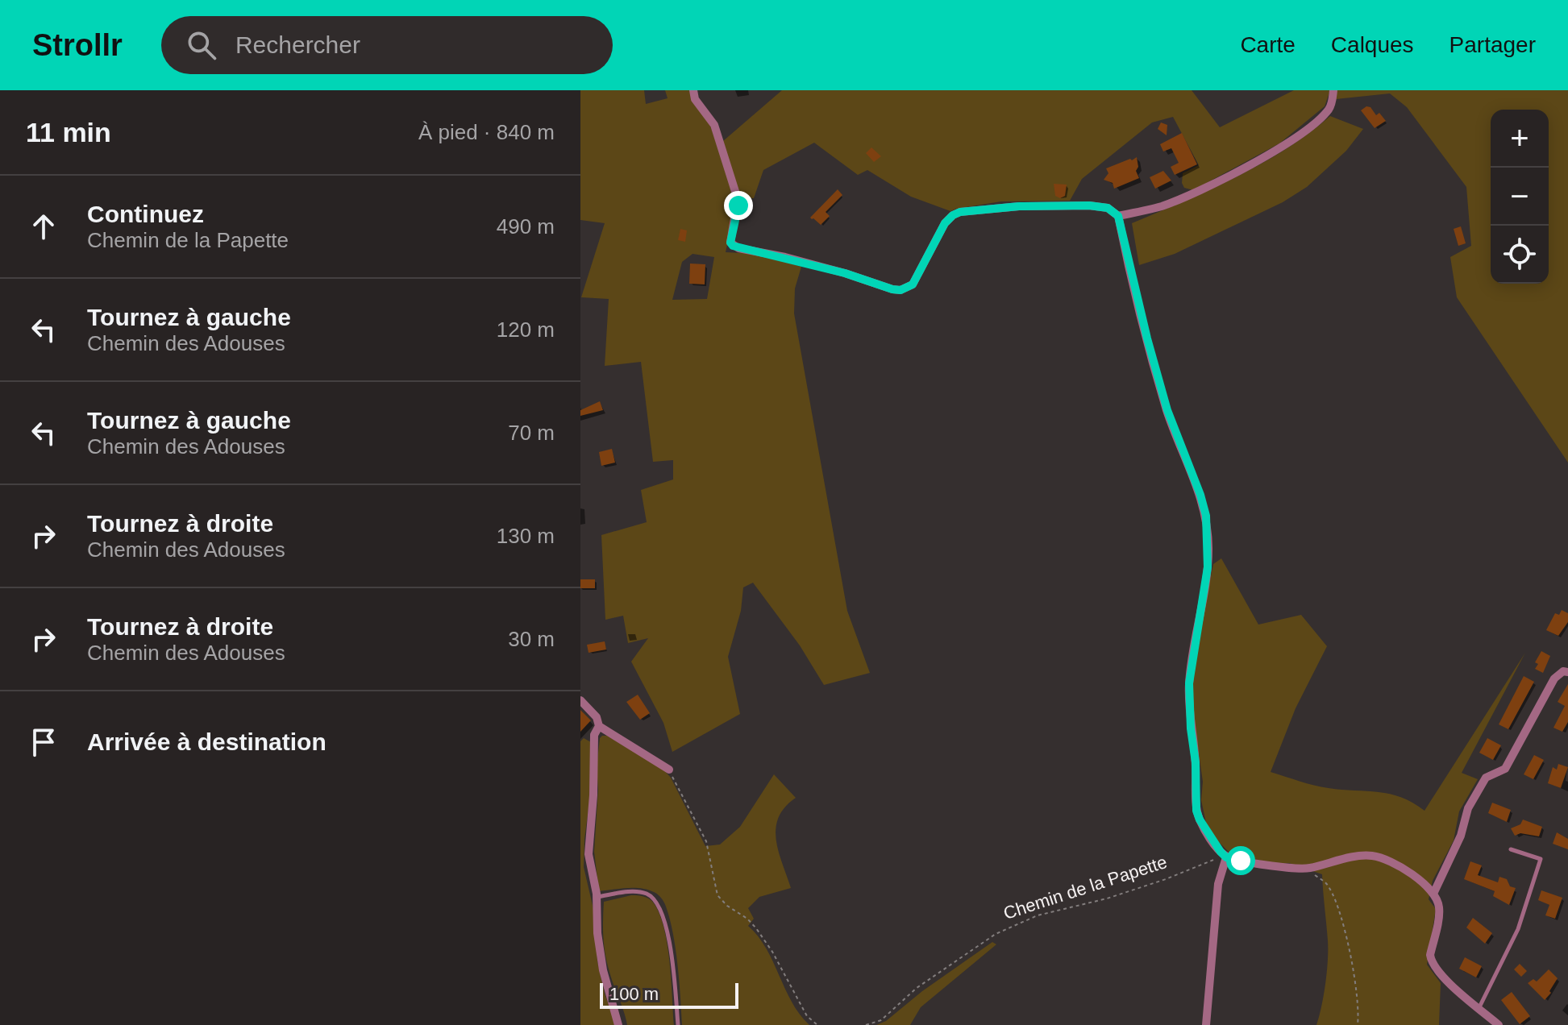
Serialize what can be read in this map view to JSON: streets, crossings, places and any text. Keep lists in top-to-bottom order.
{
  "streets": {
    "path": ["Chemin de la Papette"]
  },
  "scale_bar": "100 m",
  "page": {
    "header": "Strollr",
    "search": "Rechercher",
    "nav": ["Carte", "Calques", "Partager"],
    "heading": ["11 min", "À pied · 840 m"],
    "map_buttons": ["+", "−"],
    "list": [
      ["Continuez", "Chemin de la Papette", "490 m"],
      ["Tournez à gauche", "Chemin des Adouses", "120 m"],
      ["Tournez à gauche", "Chemin des Adouses", "70 m"],
      ["Tournez à droite", "Chemin des Adouses", "130 m"],
      ["Tournez à droite", "Chemin des Adouses", "30 m"],
      "Arrivée à destination"
    ],
    "scale": "100 m"
  }
}
